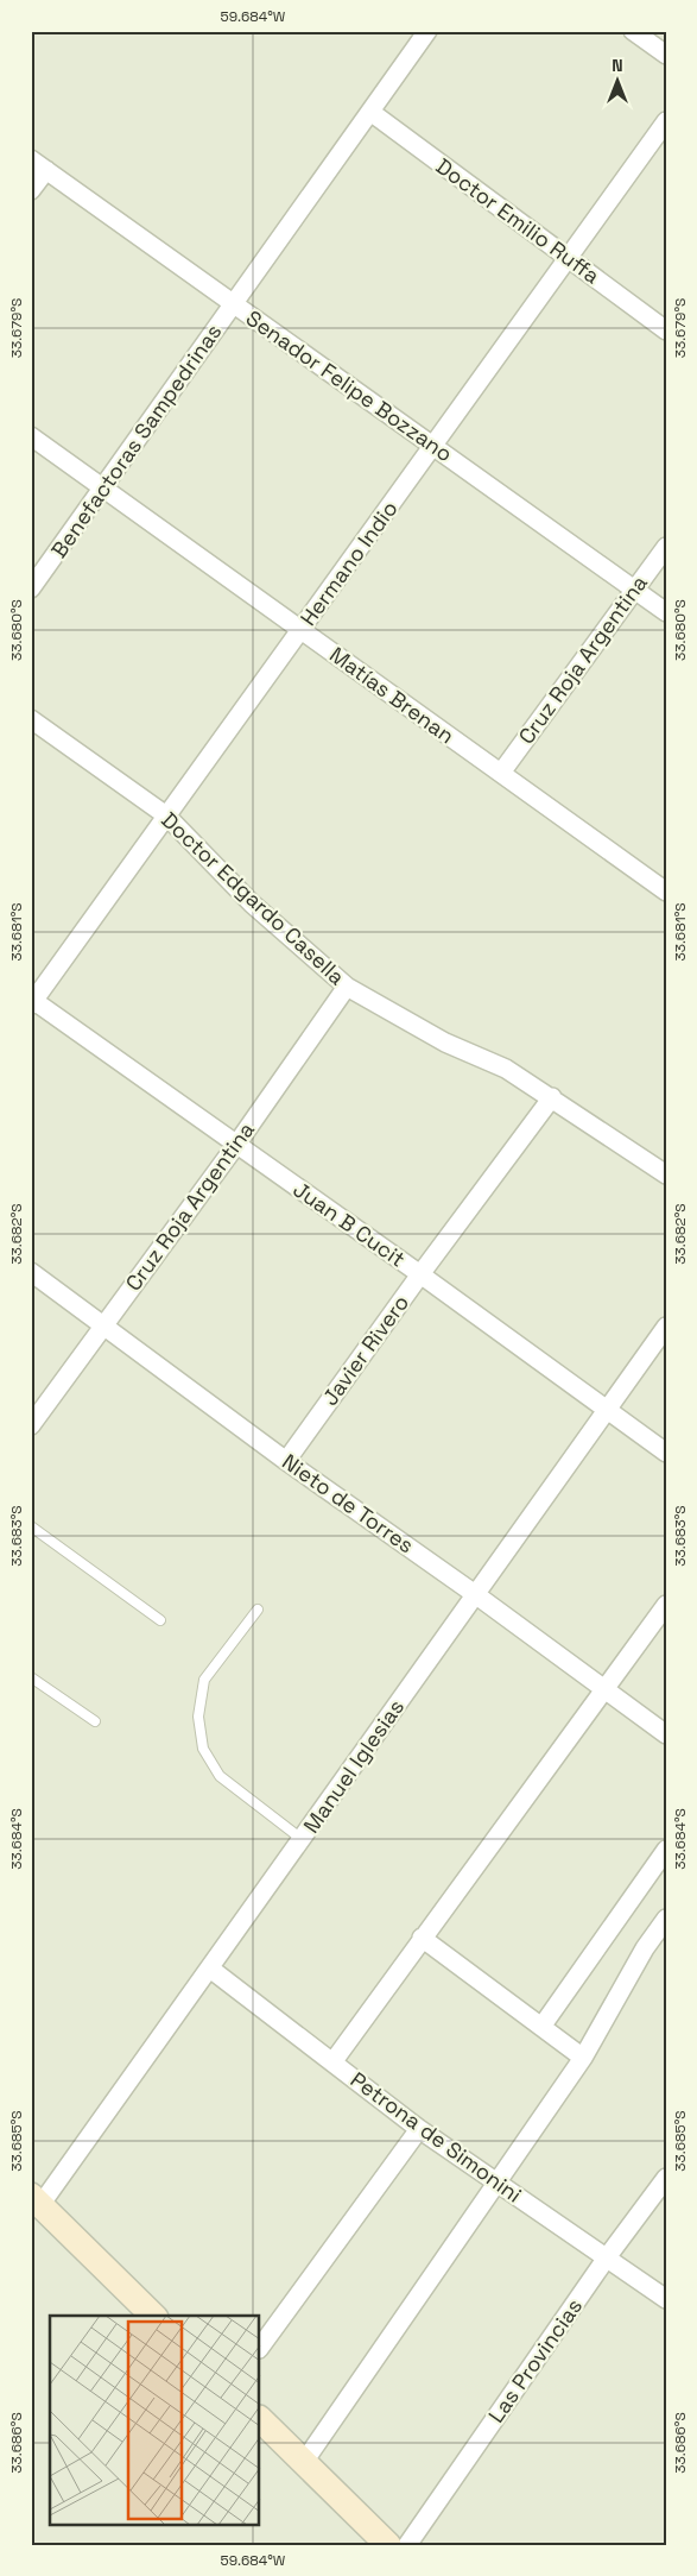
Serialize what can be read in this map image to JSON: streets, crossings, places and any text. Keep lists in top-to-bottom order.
{
  "streets": {
    "street": [
      "Doctor Emilio Ruffa",
      "Senador Felipe Bozzano",
      "Benefactoras Sampedrinas",
      "Hermano Indio",
      "Cruz Roja Argentina",
      "Matías Brenan",
      "Doctor Edgardo Casella",
      "Juan B Cucit",
      "Javier Rivero",
      "Nieto de Torres",
      "Manuel Iglesias",
      "Petrona de Simonini",
      "Las Provincias"
    ]
  },
  "crossings": [
    ["Doctor Emilio Ruffa", "Benefactoras Sampedrinas"],
    ["Doctor Emilio Ruffa", "Hermano Indio"],
    ["Senador Felipe Bozzano", "Benefactoras Sampedrinas"],
    ["Senador Felipe Bozzano", "Hermano Indio"],
    ["Senador Felipe Bozzano", "Cruz Roja Argentina"],
    ["Benefactoras Sampedrinas", "Matías Brenan"],
    ["Hermano Indio", "Matías Brenan"],
    ["Hermano Indio", "Doctor Edgardo Casella"],
    ["Hermano Indio", "Juan B Cucit"],
    ["Cruz Roja Argentina", "Matías Brenan"],
    ["Cruz Roja Argentina", "Doctor Edgardo Casella"],
    ["Cruz Roja Argentina", "Juan B Cucit"],
    ["Cruz Roja Argentina", "Nieto de Torres"],
    ["Doctor Edgardo Casella", "Javier Rivero"],
    ["Juan B Cucit", "Javier Rivero"],
    ["Juan B Cucit", "Manuel Iglesias"],
    ["Javier Rivero", "Nieto de Torres"],
    ["Nieto de Torres", "Manuel Iglesias"],
    ["Manuel Iglesias", "Petrona de Simonini"],
    ["Petrona de Simonini", "Las Provincias"]
  ],
  "north": "top",
  "coordinates": [
    "59.684°W",
    "33.679°S",
    "33.680°S",
    "33.681°S",
    "33.682°S",
    "33.683°S",
    "33.684°S",
    "33.685°S",
    "33.686°S"
  ]
}
